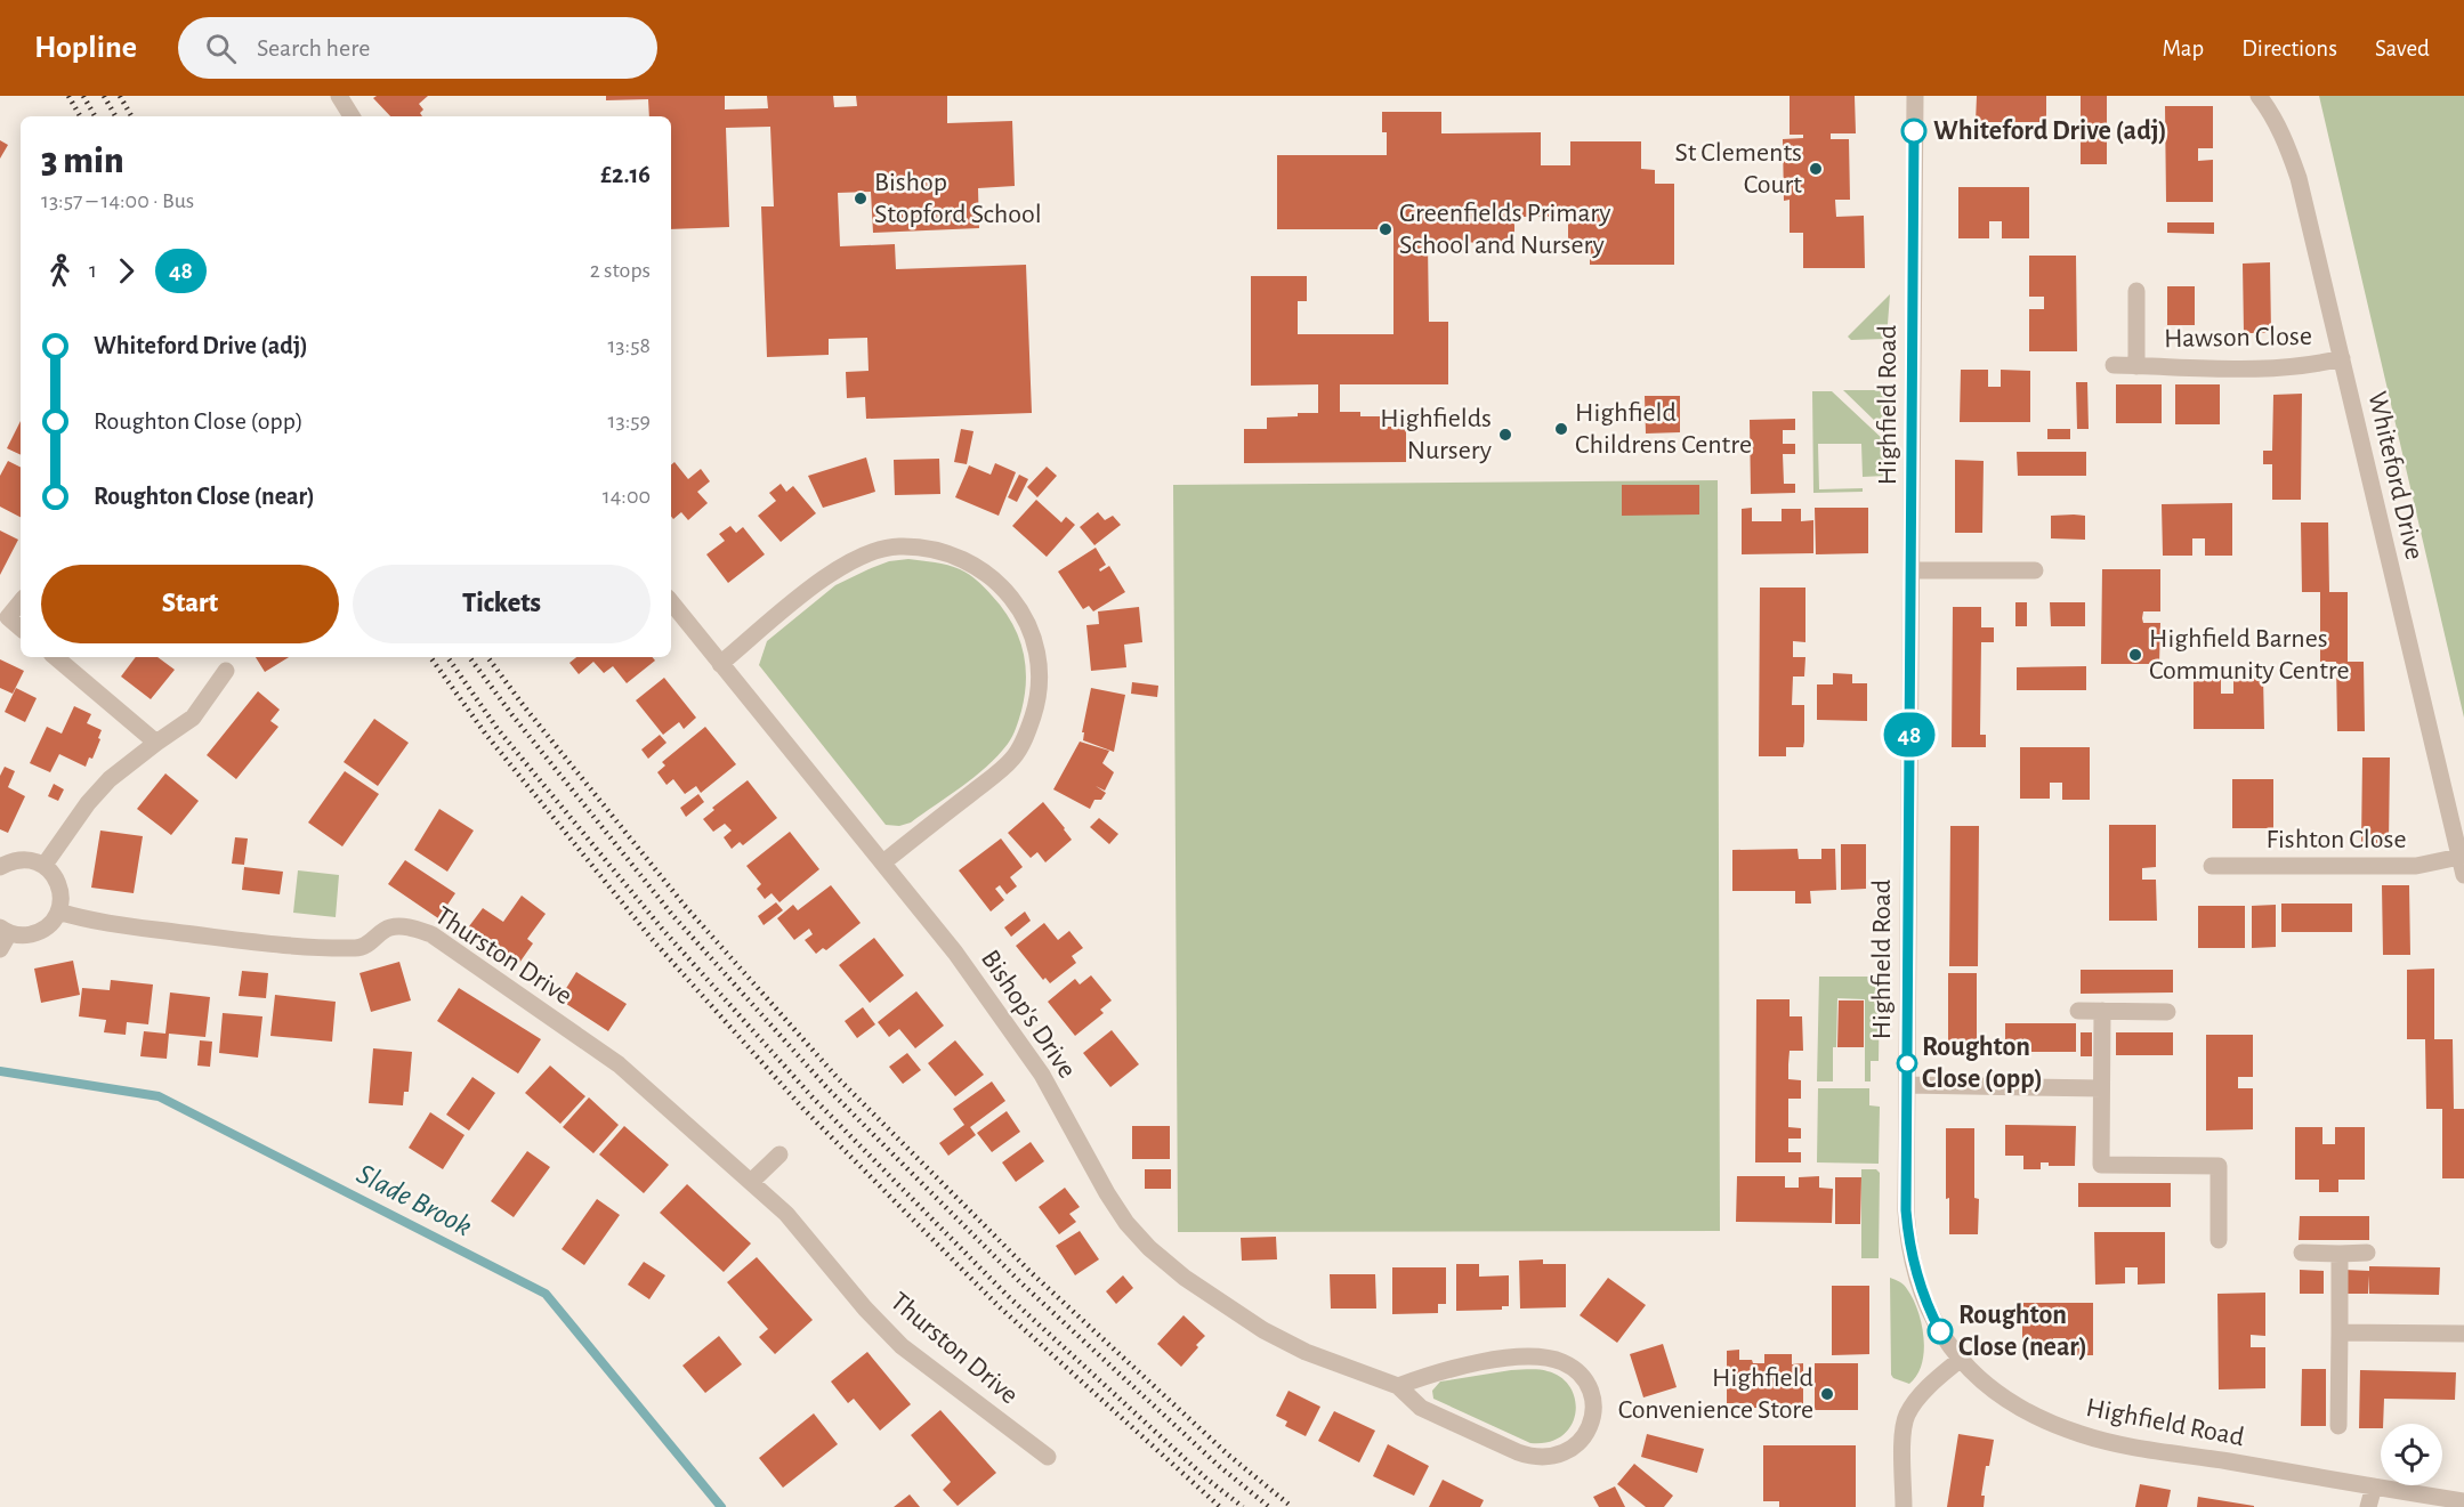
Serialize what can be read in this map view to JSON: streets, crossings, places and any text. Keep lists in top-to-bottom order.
{
  "streets": {
    "street": [
      "Hawson Close",
      "Highfield Road",
      "Whiteford Drive",
      "Fishton Close",
      "Thurston Drive",
      "Bishop's Drive"
    ]
  },
  "crossings": [
    ["Hawson Close", "Whiteford Drive"],
    ["Whiteford Drive", "Fishton Close"]
  ],
  "water": ["Slade Brook"],
  "places": [
    "Whiteford Drive (adj)",
    "St Clements Court",
    "Bishop Stopford School",
    "Greenfields Primary School and Nursery",
    "Highfield Childrens Centre",
    "Highfields Nursery",
    "Highfield Barnes Community Centre",
    "Roughton Close (opp)",
    "Roughton Close (near)",
    "Highfield Convenience Store"
  ],
  "lines": ["bus line 48"],
  "page": {
    "header": "Hopline",
    "search": "Search here",
    "nav": ["Map", "Directions", "Saved"],
    "on_map": "48",
    "heading": ["3 min", "13:57 – 14:00 · Bus", "£2.16"],
    "legs": ["1", "48", "2 stops"],
    "list": [
      {
        "name": "Whiteford Drive (adj)",
        "value": "13:58"
      },
      {
        "name": "Roughton Close (opp)",
        "value": "13:59"
      },
      {
        "name": "Roughton Close (near)",
        "value": "14:00"
      }
    ],
    "buttons": ["Start", "Tickets"]
  }
}
